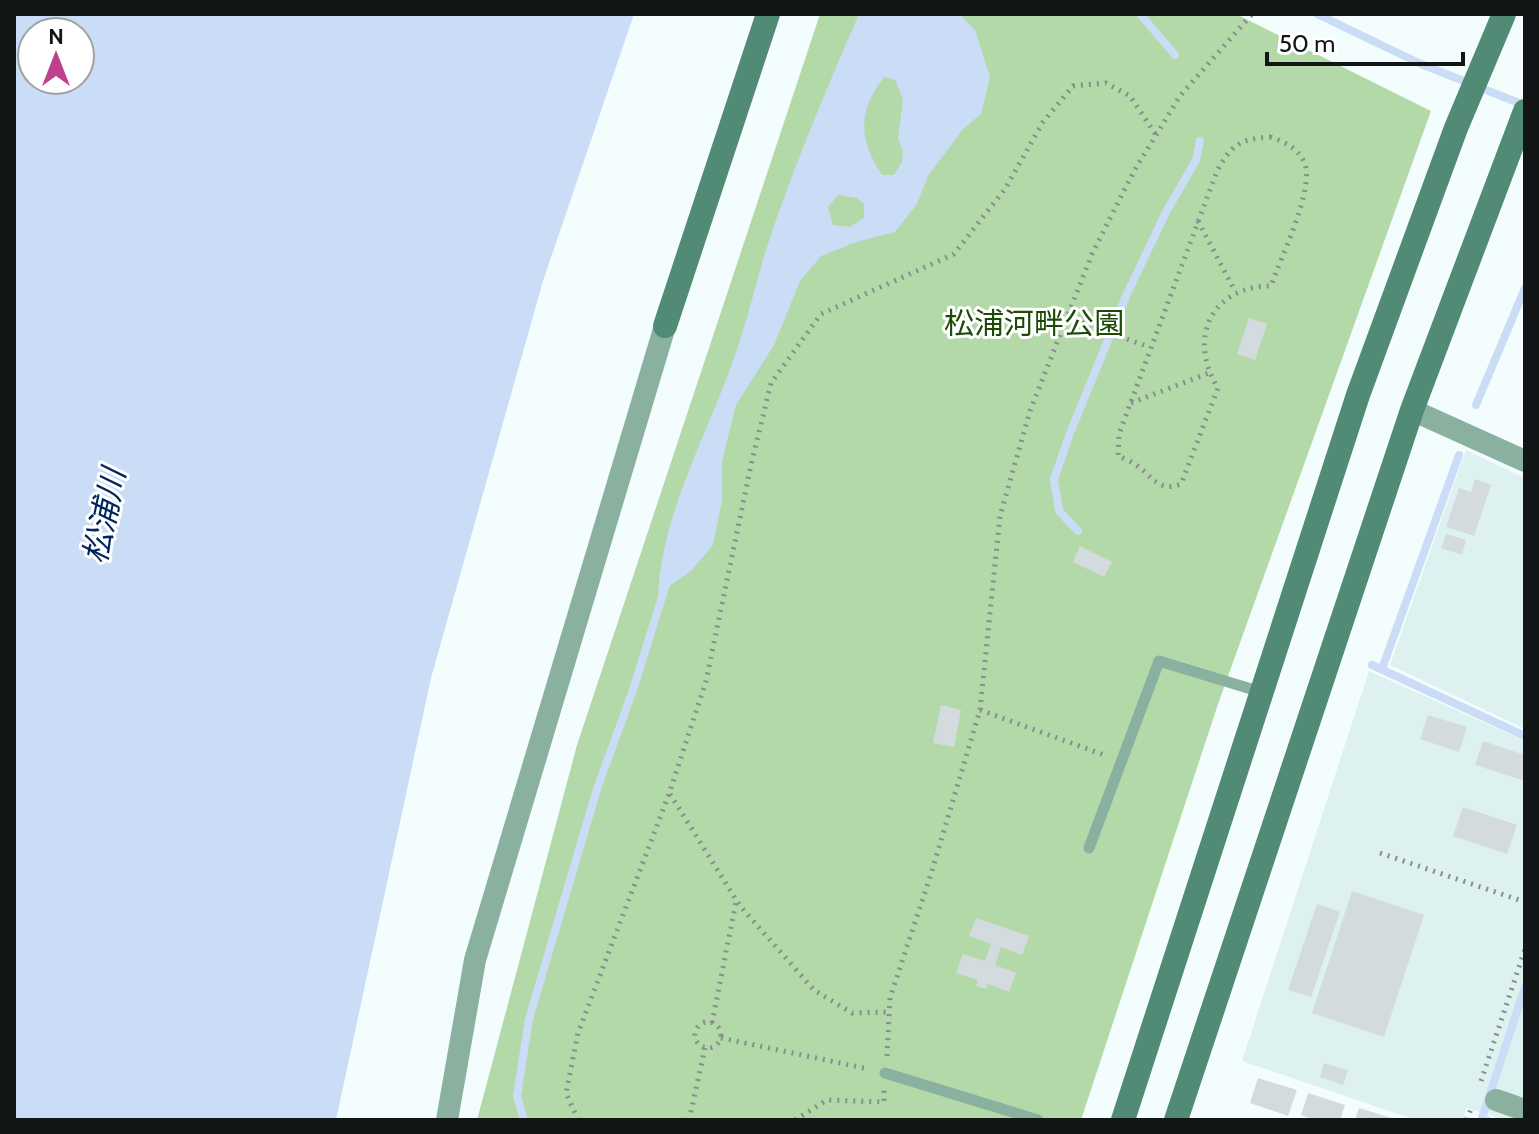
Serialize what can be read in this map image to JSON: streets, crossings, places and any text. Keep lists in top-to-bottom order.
{
  "water": ["松浦川"],
  "parks": ["松浦河畔公園"],
  "scale_bar": "50 m",
  "north": "top"
}
